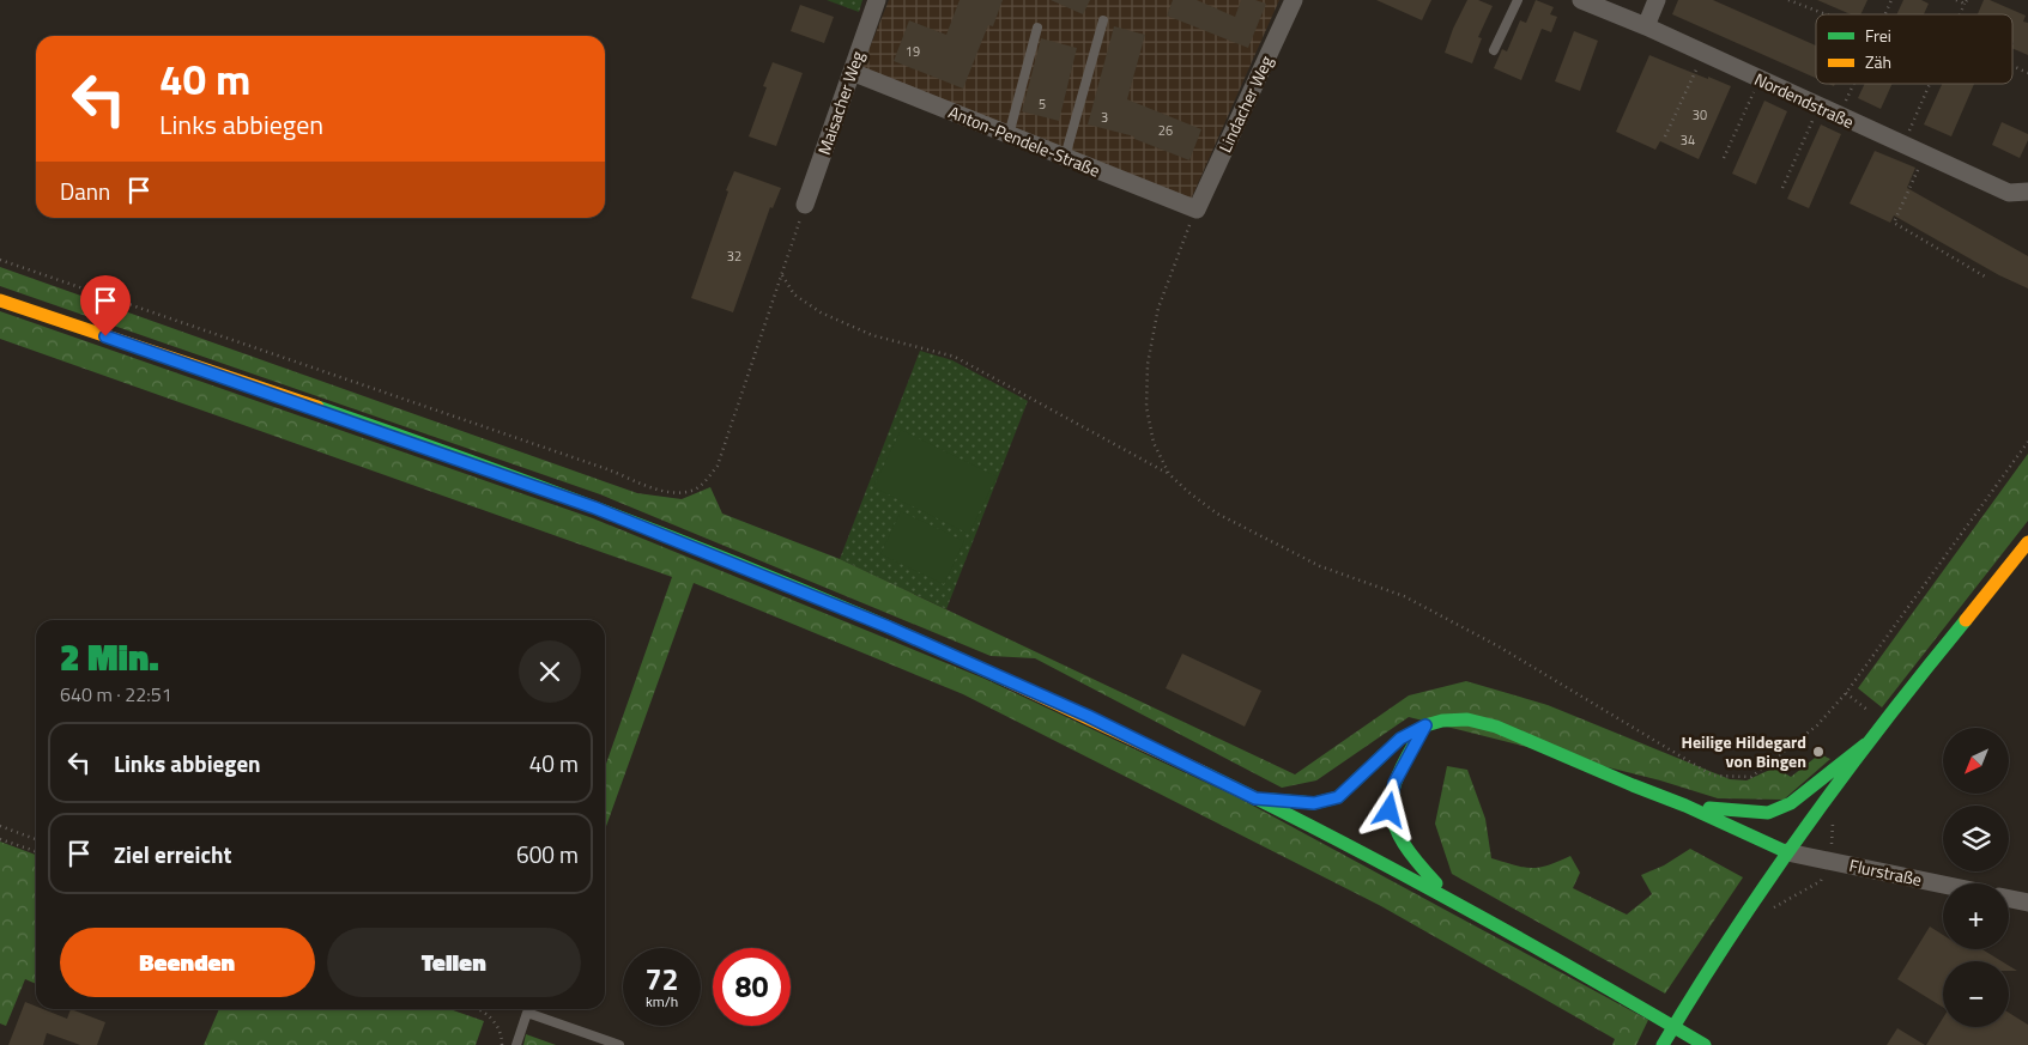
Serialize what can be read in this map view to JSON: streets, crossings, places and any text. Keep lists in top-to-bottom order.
{
  "streets": {
    "street": [
      "Nordendstraße",
      "Maisacher Weg",
      "Lindacher Weg",
      "Anton-Pendele-Straße",
      "Flurstraße"
    ]
  },
  "crossings": [
    ["Maisacher Weg", "Anton-Pendele-Straße"],
    ["Lindacher Weg", "Anton-Pendele-Straße"]
  ],
  "places": ["Heilige Hildegard von Bingen"],
  "house_numbers": [
    "19",
    "5",
    "30",
    "3",
    "26",
    "34",
    "32"
  ],
  "legend": ["Frei", "Zäh"],
  "north": "bottom left",
  "page": {
    "turn": ["40 m", "Links abbiegen"],
    "then": "Dann",
    "heading": ["2 Min.", "640 m · 22:51"],
    "list": [
      {
        "name": "Links abbiegen",
        "value": "40 m"
      },
      {
        "name": "Ziel erreicht",
        "value": "600 m"
      }
    ],
    "map_buttons": ["+", "−"],
    "buttons": ["Beenden", "Teilen"],
    "speed": "72 km/h",
    "limit": "80"
  }
}
